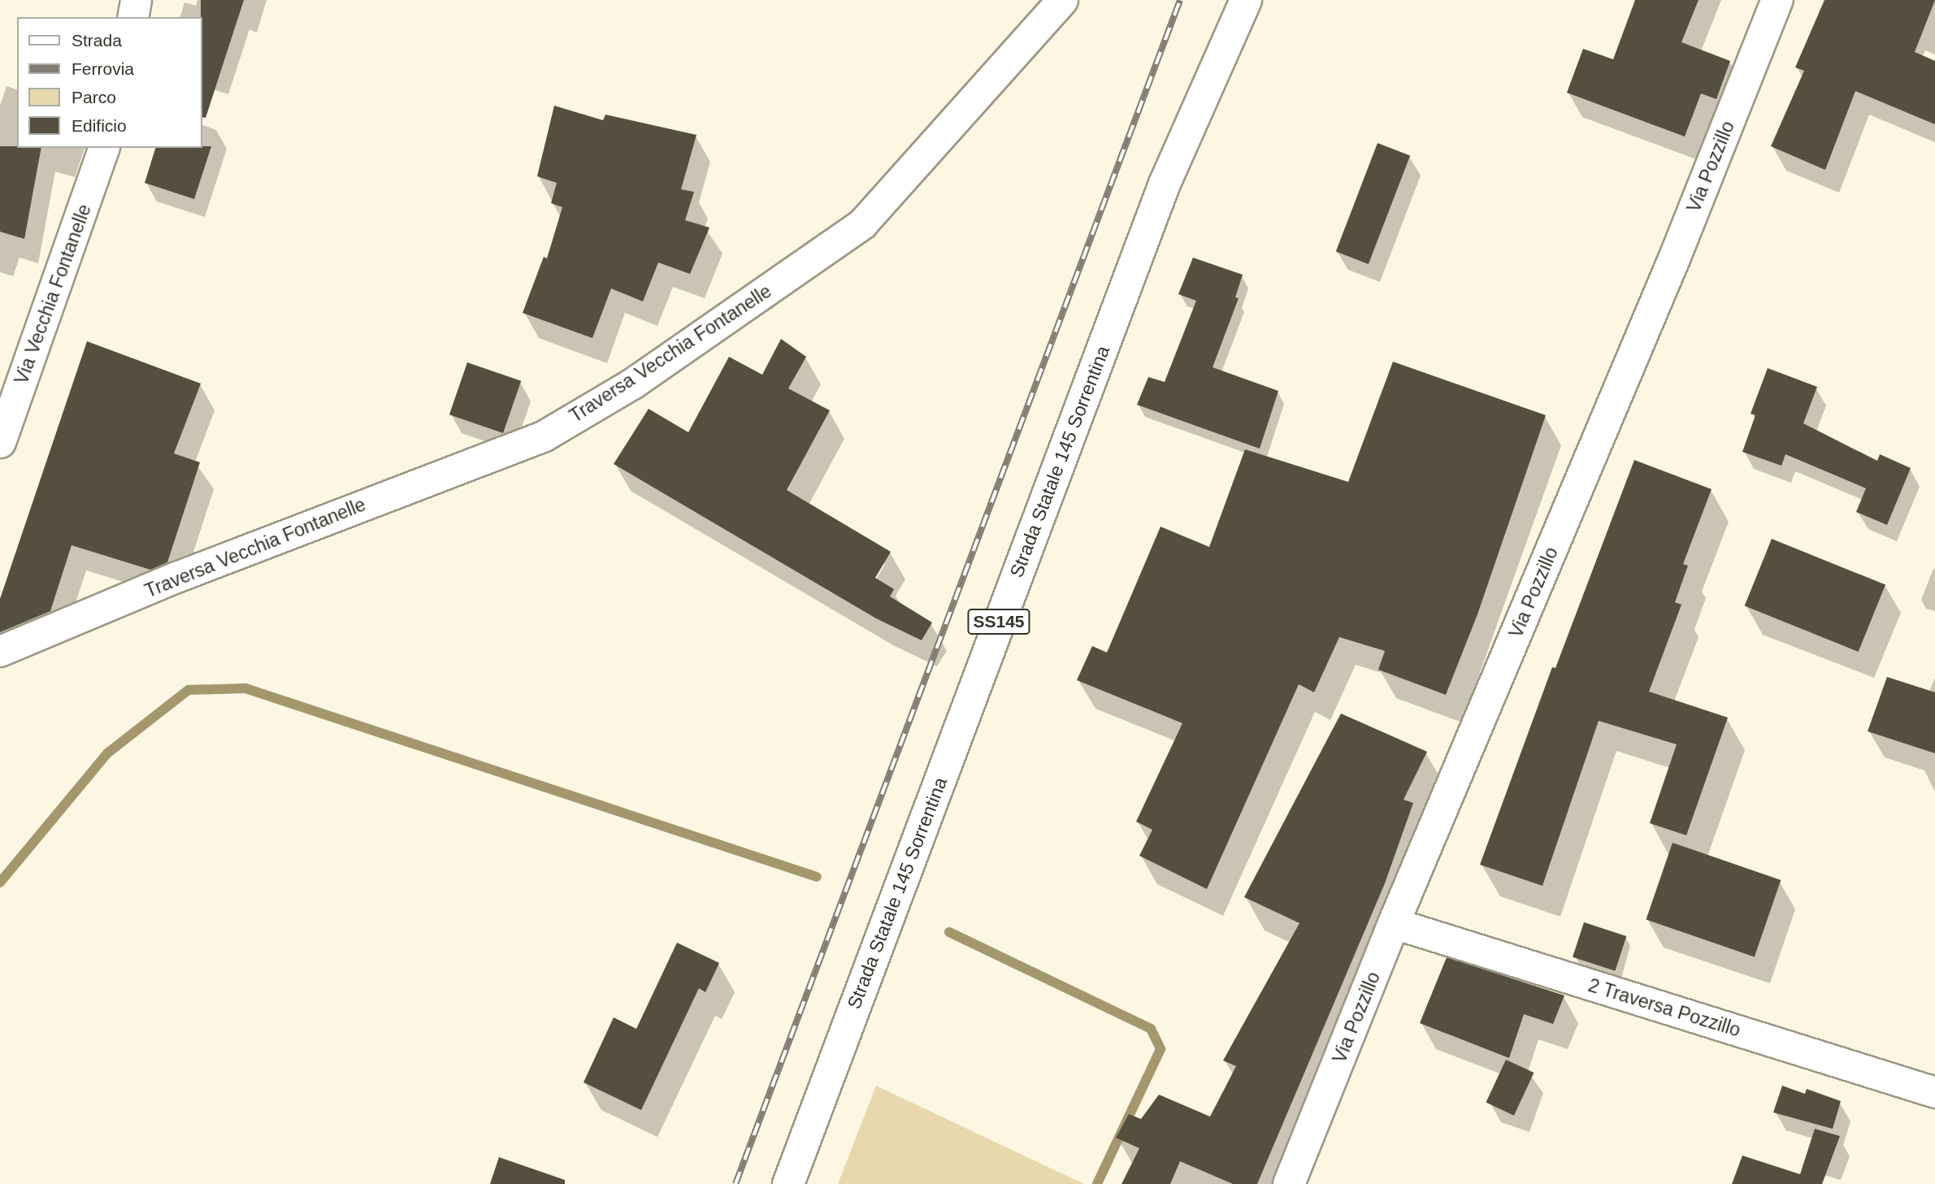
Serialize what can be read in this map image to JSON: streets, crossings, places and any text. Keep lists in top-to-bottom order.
{
  "streets": {
    "main road": ["Via Pozzillo", "Strada Statale 145 Sorrentina", "SS145"],
    "street": ["Via Vecchia Fontanelle", "Traversa Vecchia Fontanelle", "2 Traversa Pozzillo"]
  },
  "crossings": [
    ["Via Pozzillo", "2 Traversa Pozzillo"]
  ],
  "legend": [
    "Strada",
    "Ferrovia",
    "Parco",
    "Edificio"
  ]
}
